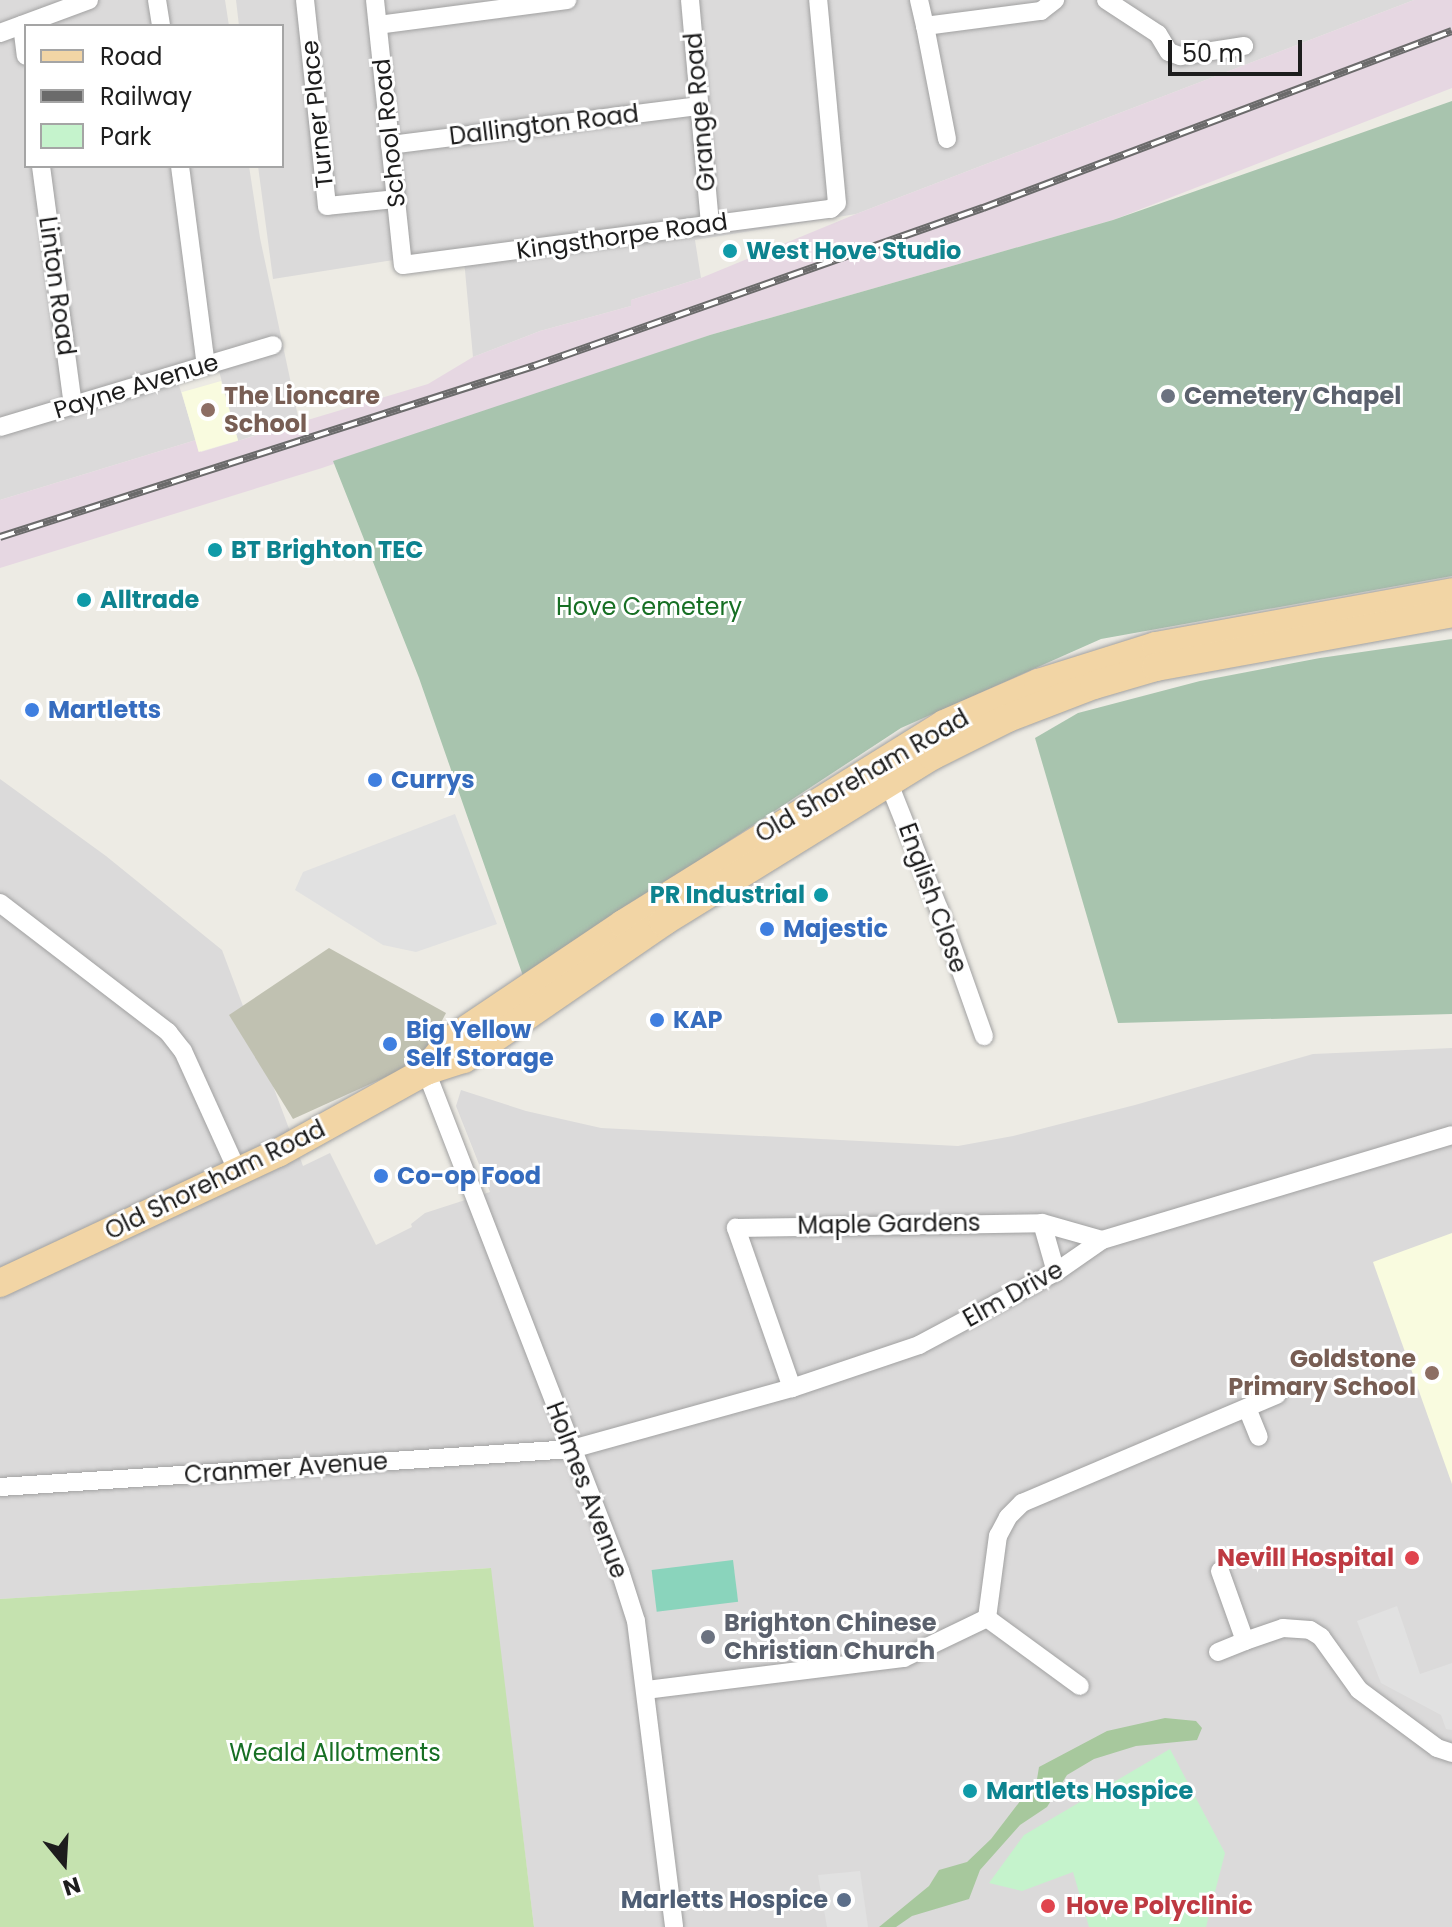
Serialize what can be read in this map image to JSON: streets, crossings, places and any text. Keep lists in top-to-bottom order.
{
  "streets": {
    "main road": ["Old Shoreham Road"],
    "street": [
      "Grange Road",
      "Turner Place",
      "Dallington Road",
      "School Road",
      "Kingsthorpe Road",
      "Linton Road",
      "Payne Avenue",
      "English Close",
      "Maple Gardens",
      "Elm Drive",
      "Cranmer Avenue",
      "Holmes Avenue"
    ]
  },
  "crossings": [
    ["Grange Road", "Dallington Road"],
    ["Grange Road", "Kingsthorpe Road"],
    ["Turner Place", "School Road"],
    ["Dallington Road", "School Road"],
    ["School Road", "Kingsthorpe Road"],
    ["Linton Road", "Payne Avenue"],
    ["Old Shoreham Road", "English Close"],
    ["Old Shoreham Road", "Holmes Avenue"],
    ["Maple Gardens", "Elm Drive"],
    ["Elm Drive", "Cranmer Avenue"],
    ["Elm Drive", "Holmes Avenue"],
    ["Cranmer Avenue", "Holmes Avenue"]
  ],
  "parks": ["Hove Cemetery", "Weald Allotments"],
  "places": [
    "West Hove Studio",
    "Cemetery Chapel",
    "The Lioncare School",
    "BT Brighton TEC",
    "Alltrade",
    "Martletts",
    "Currys",
    "PR Industrial",
    "Majestic",
    "KAP",
    "Big Yellow Self Storage",
    "Co-op Food",
    "Goldstone Primary School",
    "Nevill Hospital",
    "Brighton Chinese Christian Church",
    "Martlets Hospice",
    "Marletts Hospice",
    "Hove Polyclinic"
  ],
  "legend": ["Road", "Railway", "Park"],
  "scale_bar": "50 m",
  "north": "bottom"
}
